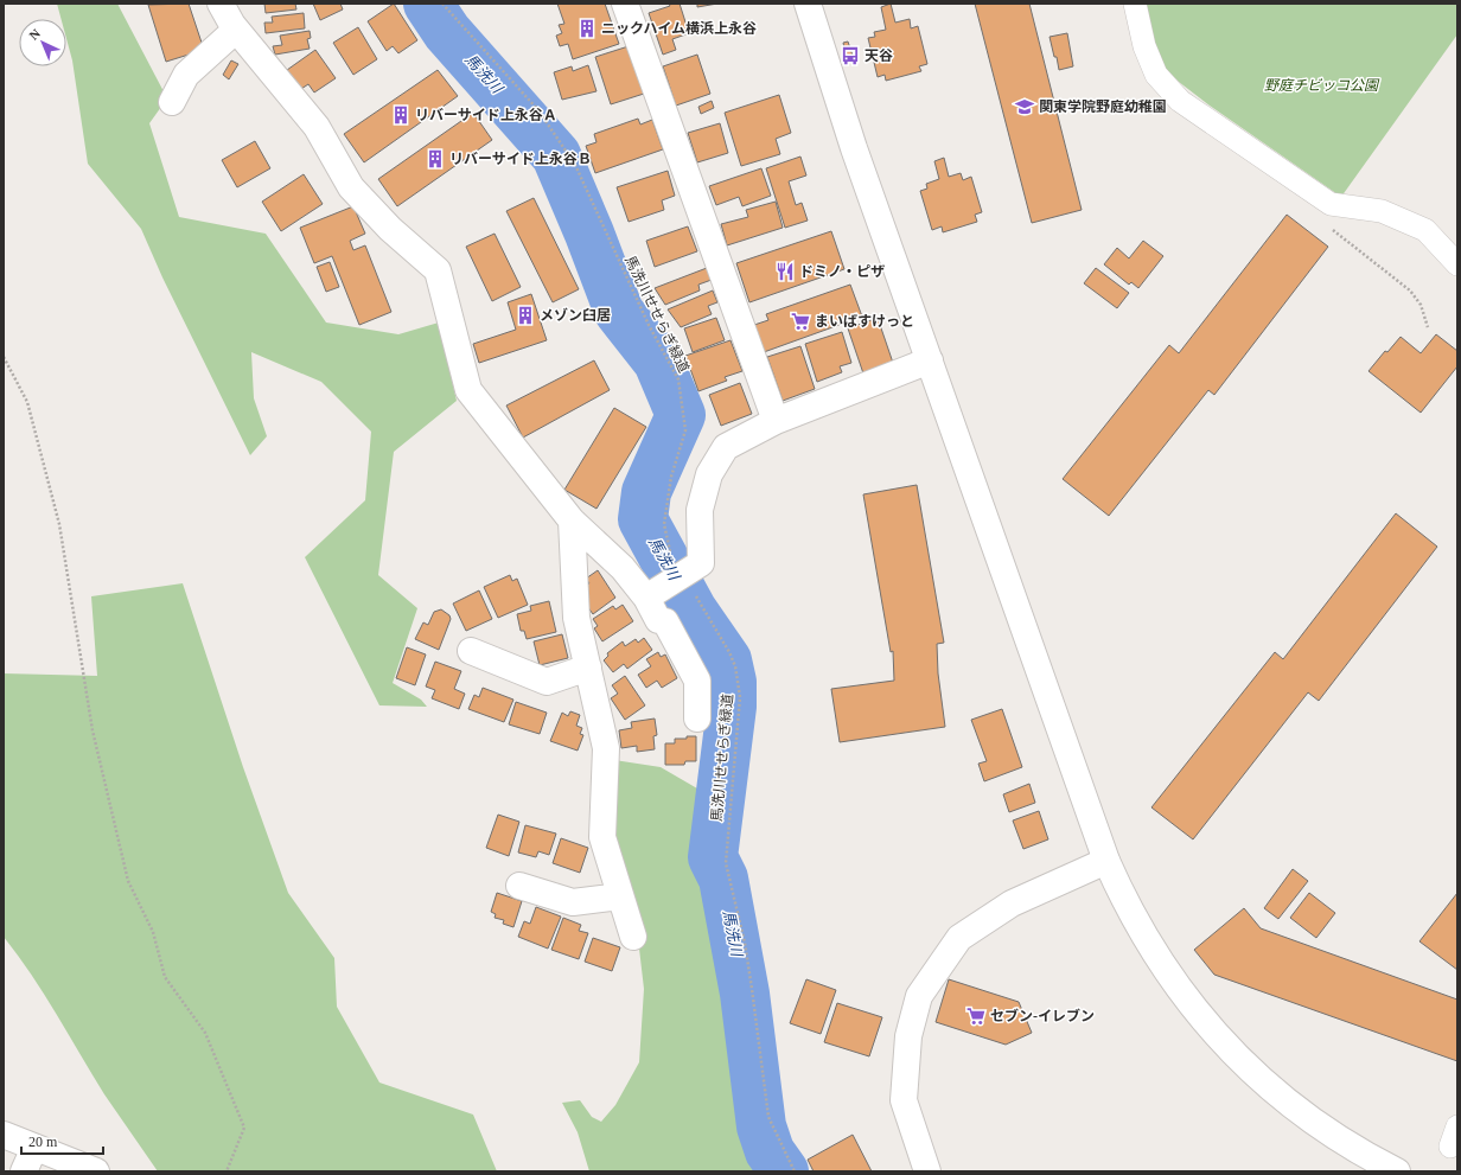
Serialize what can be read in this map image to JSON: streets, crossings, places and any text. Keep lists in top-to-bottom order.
{
  "streets": {
    "path": ["馬洗川せせらぎ緑道"]
  },
  "water": ["馬洗川"],
  "parks": ["野庭チビッコ公園"],
  "places": {
    "building": [
      "ニックハイム横浜上永谷",
      "リバーサイド上永谷Ａ",
      "リバーサイド上永谷Ｂ",
      "メゾン臼居"
    ],
    "bus stop": ["天谷"],
    "school or university": ["関東学院野庭幼稚園"],
    "restaurant": ["ドミノ・ピザ"],
    "supermarket": ["まいばすけっと", "セブン-イレブン"]
  },
  "scale_bar": "20 m",
  "north": "top left"
}
